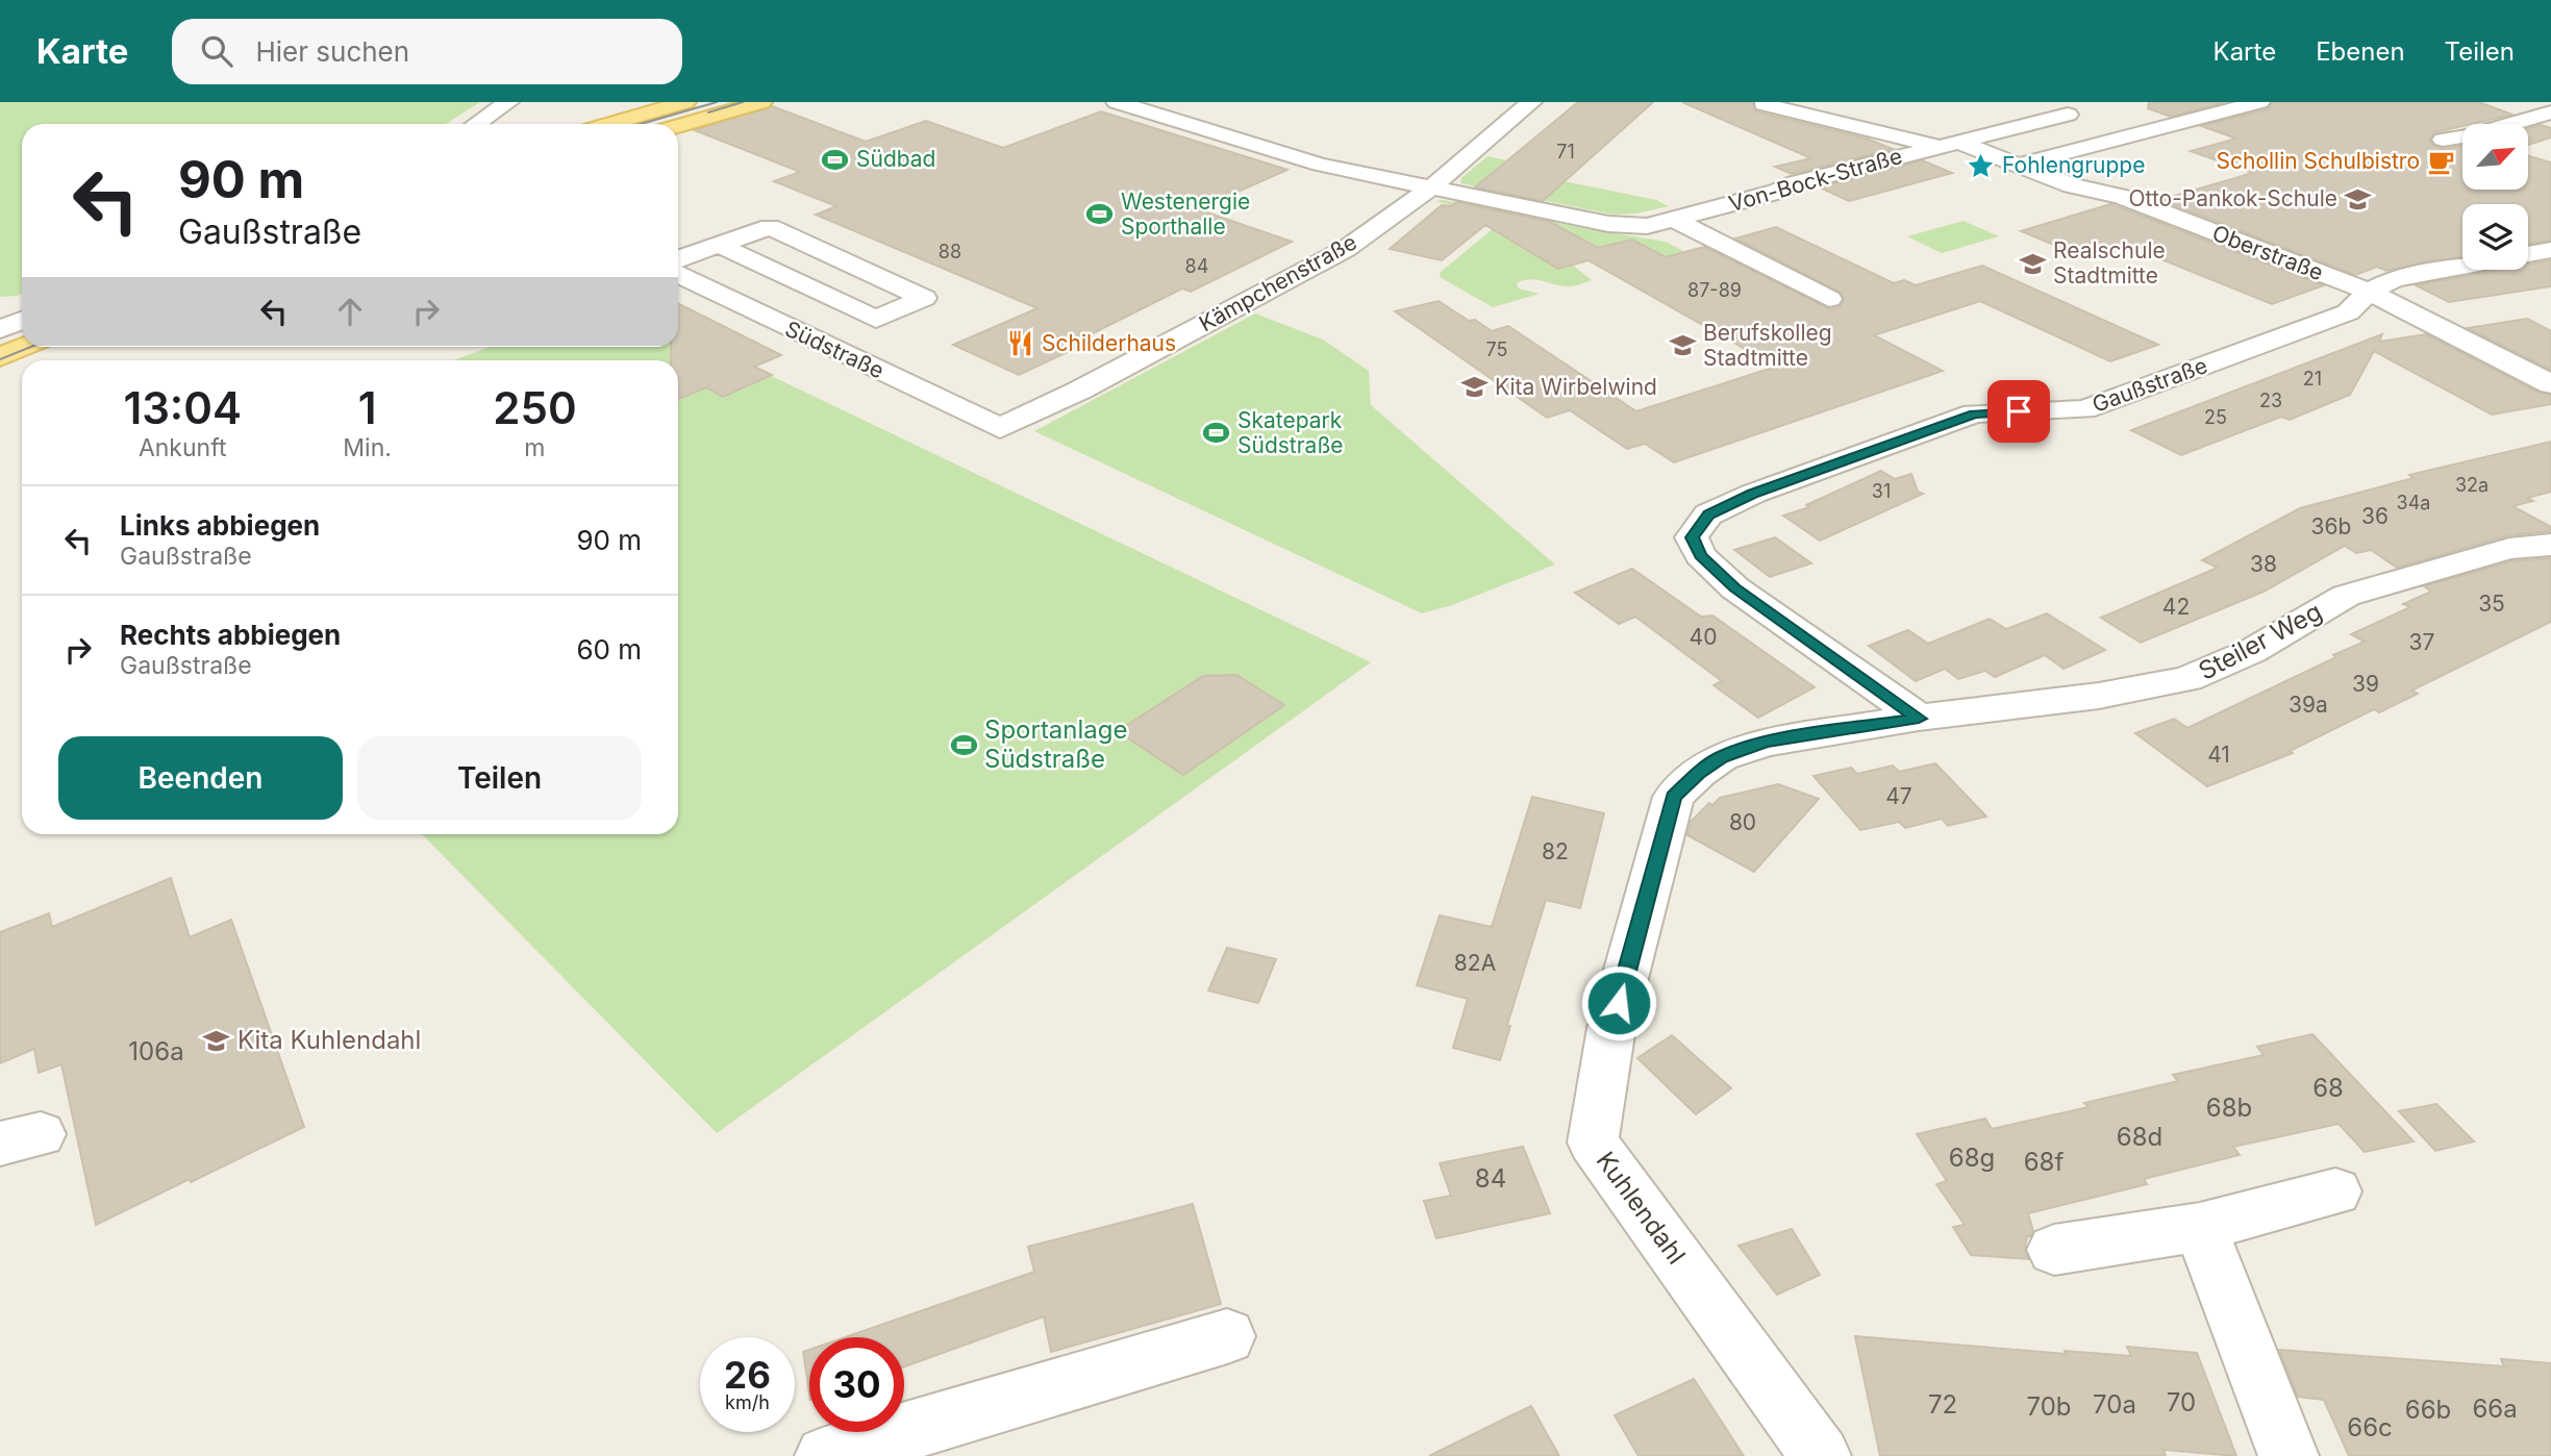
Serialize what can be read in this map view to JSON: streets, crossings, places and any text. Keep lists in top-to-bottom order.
{
  "streets": {
    "street": [
      "Von-Bock-Straße",
      "Oberstraße",
      "Kämpchenstraße",
      "Südstraße",
      "Gaußstraße",
      "Steiler Weg",
      "Kuhlendahl"
    ]
  },
  "crossings": [
    ["Von-Bock-Straße", "Oberstraße"],
    ["Von-Bock-Straße", "Kämpchenstraße"],
    ["Oberstraße", "Gaußstraße"],
    ["Kämpchenstraße", "Südstraße"],
    ["Gaußstraße", "Steiler Weg"],
    ["Gaußstraße", "Kuhlendahl"],
    ["Steiler Weg", "Kuhlendahl"]
  ],
  "places": {
    "sports": [
      "Südbad",
      "Westenergie Sporthalle",
      "Skatepark Südstraße",
      "Sportanlage Südstraße"
    ],
    "cafe": ["Schollin Schulbistro"],
    "place": ["Fohlengruppe"],
    "school or university": [
      "Otto-Pankok-Schule",
      "Realschule Stadtmitte",
      "Berufskolleg Stadtmitte",
      "Kita Wirbelwind",
      "Kita Kuhlendahl"
    ],
    "restaurant": ["Schilderhaus"]
  },
  "house_numbers": [
    "71",
    "88",
    "84",
    "87-89",
    "75",
    "21",
    "23",
    "25",
    "32a",
    "31",
    "34a",
    "36",
    "36b",
    "38",
    "35",
    "42",
    "40",
    "37",
    "39",
    "39a",
    "41",
    "47",
    "80",
    "82",
    "82A",
    "106a",
    "68",
    "68b",
    "68d",
    "68g",
    "68f",
    "84",
    "70",
    "72",
    "70a",
    "70b",
    "66a",
    "66b",
    "66c"
  ],
  "north": "top right",
  "page": {
    "header": "Karte",
    "search": "Hier suchen",
    "nav": ["Karte", "Ebenen", "Teilen"],
    "turn": ["90 m", "Gaußstraße"],
    "eta": [
      "13:04",
      "Ankunft",
      "1",
      "Min.",
      "250",
      "m"
    ],
    "list": [
      {
        "name": "Links abbiegen",
        "note": "Gaußstraße",
        "value": "90 m"
      },
      {
        "name": "Rechts abbiegen",
        "note": "Gaußstraße",
        "value": "60 m"
      }
    ],
    "buttons": ["Beenden", "Teilen"],
    "speed": "26 km/h",
    "limit": "30"
  }
}
